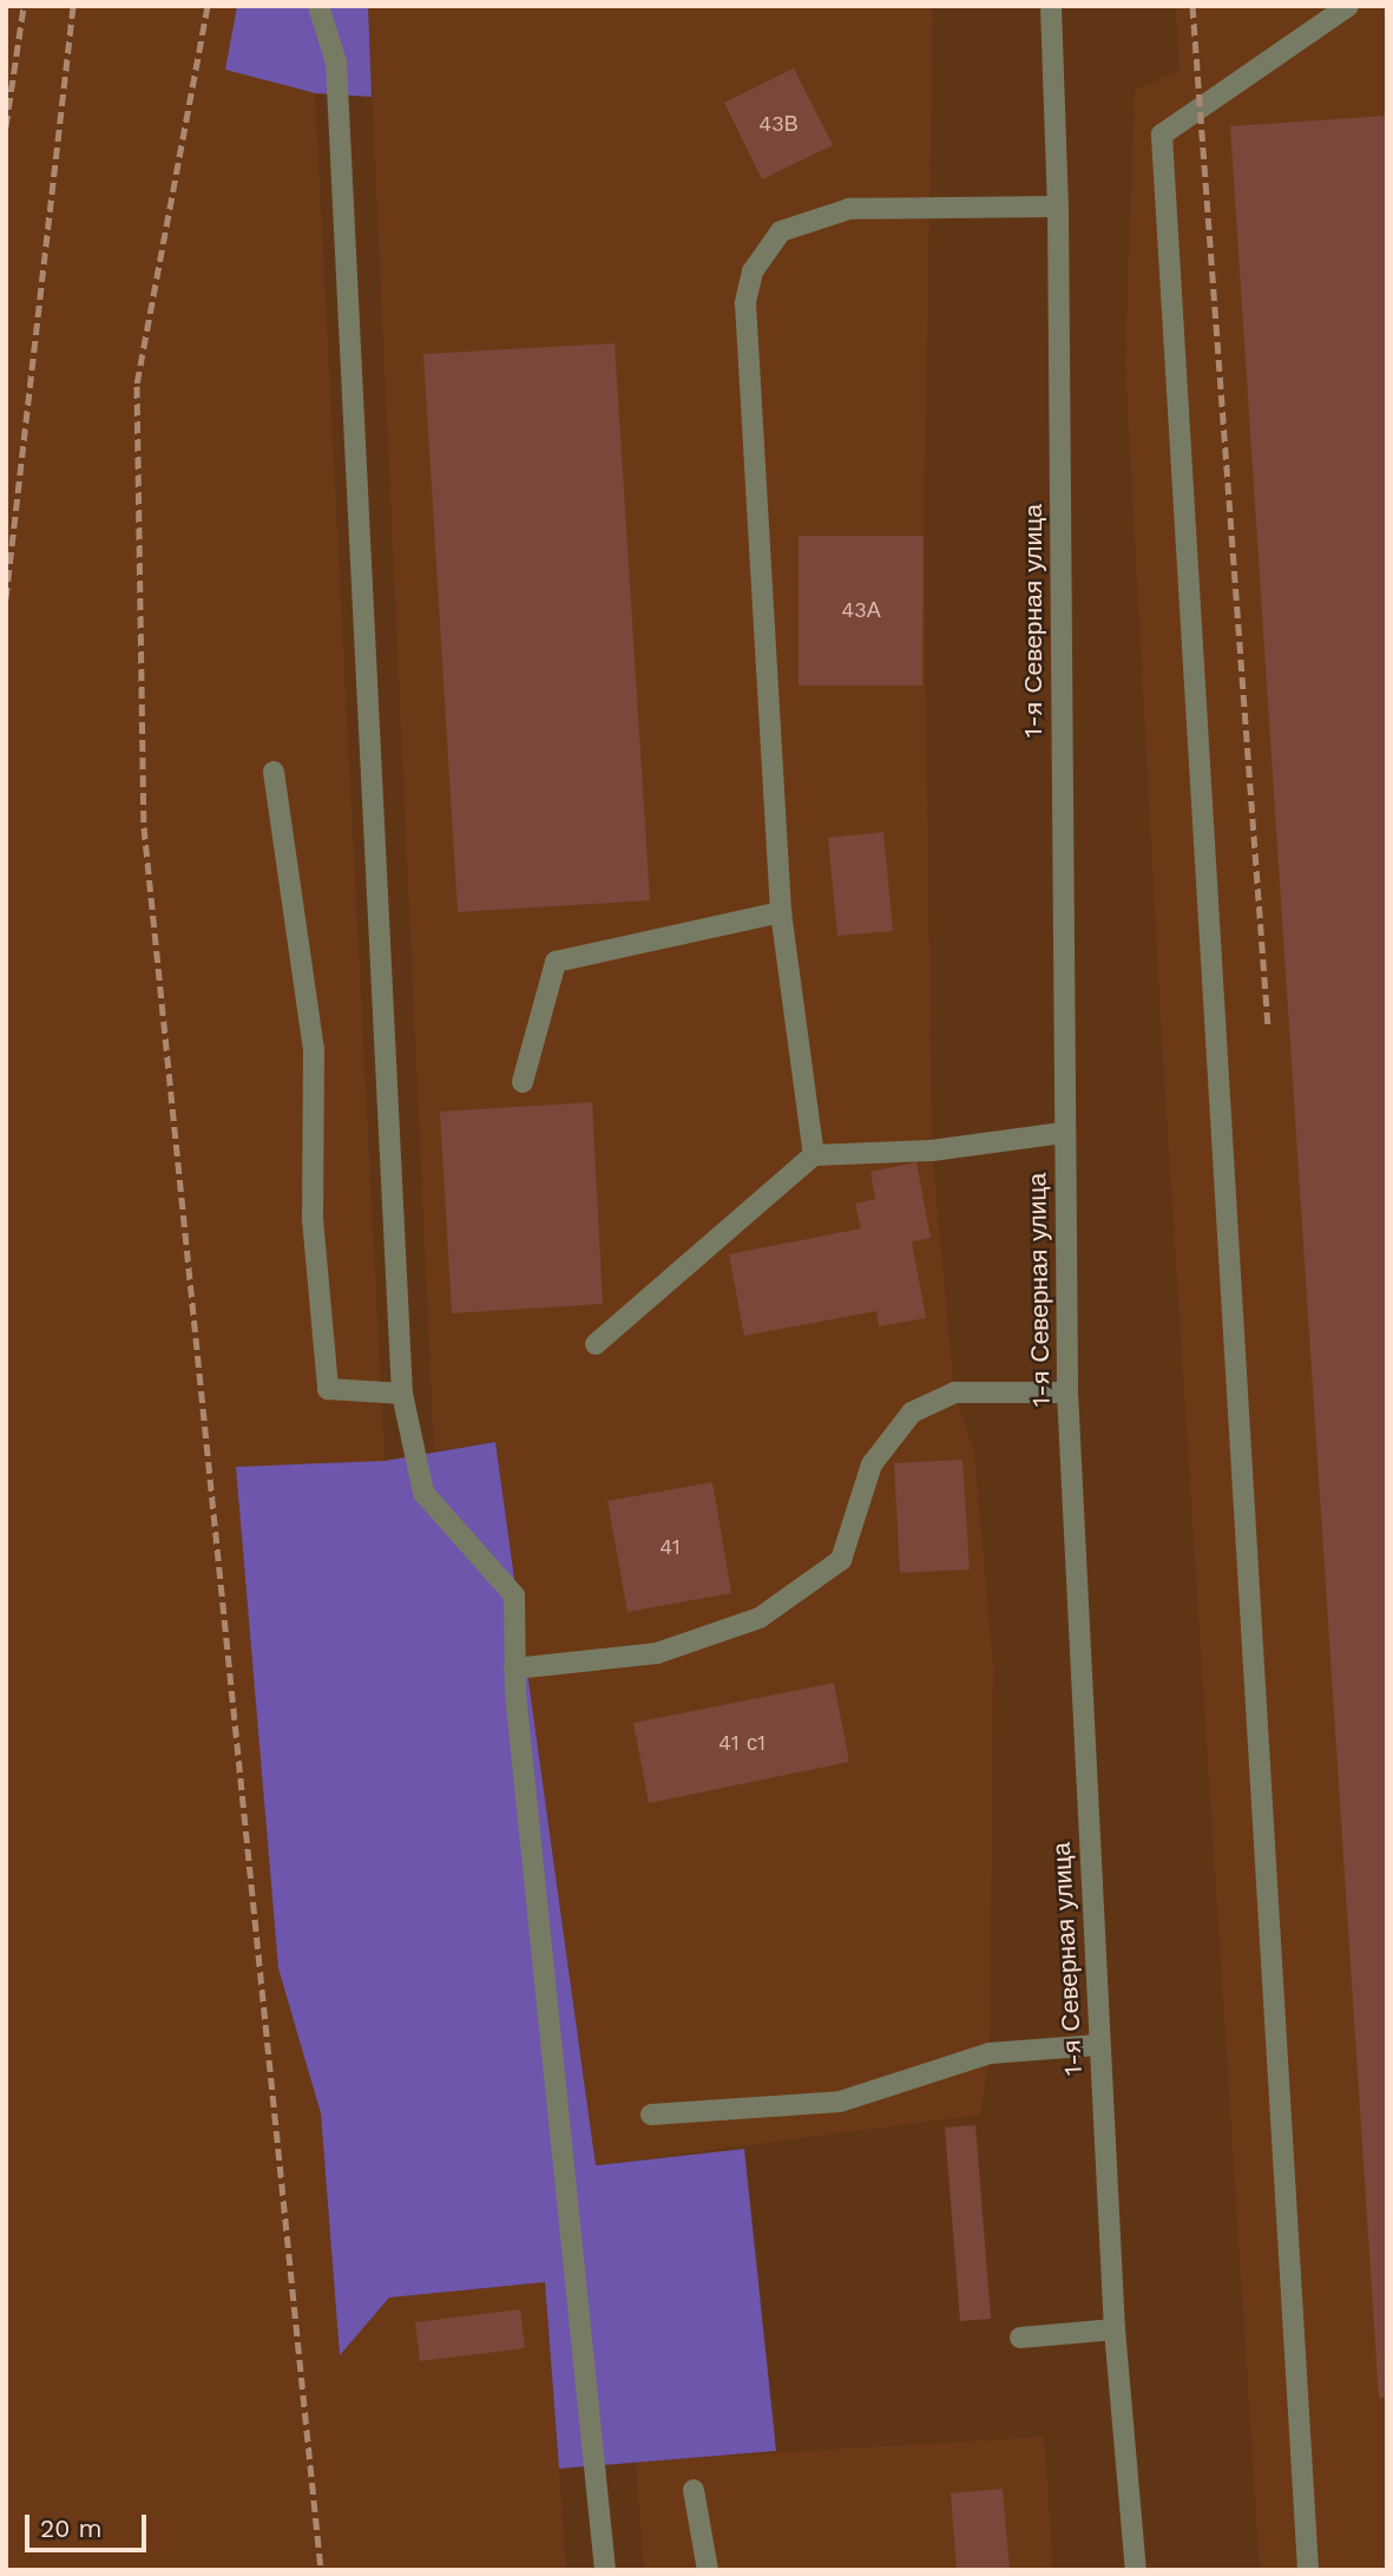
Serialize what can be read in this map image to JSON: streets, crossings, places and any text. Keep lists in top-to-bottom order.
{
  "streets": {
    "street": ["1-я Северная улица"]
  },
  "house_numbers": [
    "43В",
    "43А",
    "41",
    "41 с1"
  ],
  "scale_bar": "20 m"
}
